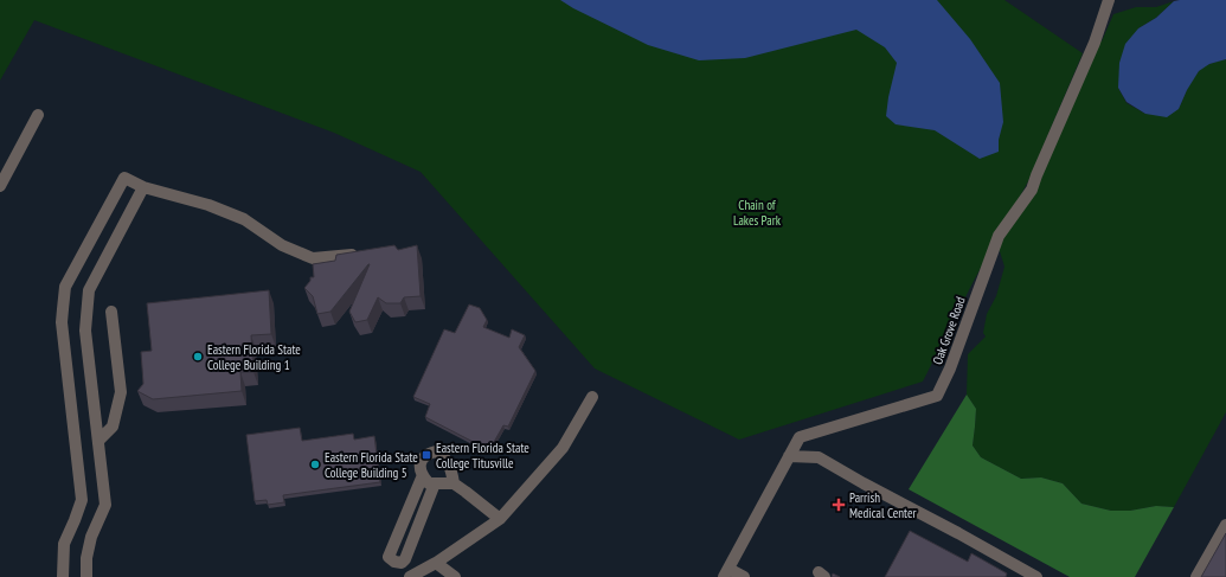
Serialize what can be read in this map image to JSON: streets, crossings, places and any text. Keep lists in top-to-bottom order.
{
  "streets": {
    "street": ["Oak Grove Road"]
  },
  "parks": ["Chain of Lakes Park"],
  "places": {
    "other": ["Eastern Florida State College Building 1", "Eastern Florida State College Building 5"],
    "transit": ["Eastern Florida State College Titusville"],
    "health": ["Parrish Medical Center"]
  }
}
